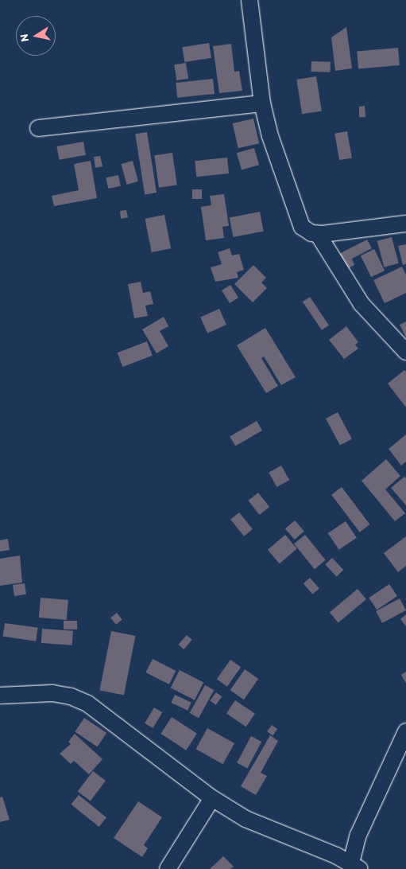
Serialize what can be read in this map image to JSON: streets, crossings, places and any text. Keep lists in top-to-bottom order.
{
  "north": "left"
}
